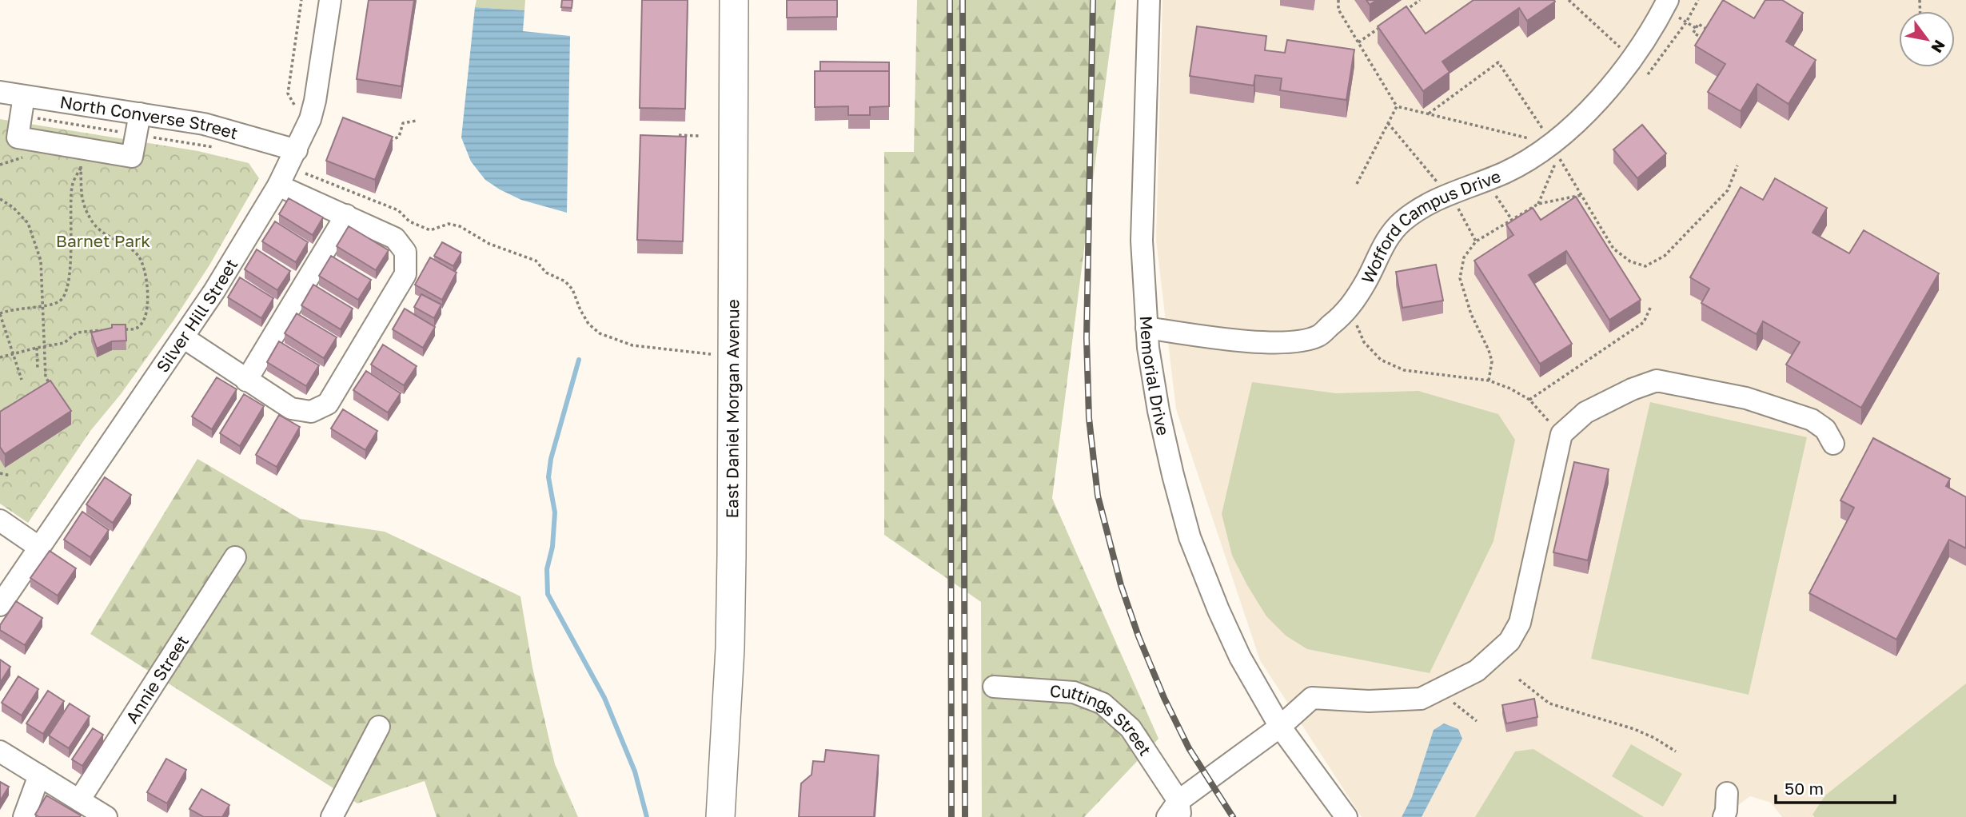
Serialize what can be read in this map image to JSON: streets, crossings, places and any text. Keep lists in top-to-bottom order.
{
  "streets": {
    "main road": ["East Daniel Morgan Avenue"],
    "street": [
      "North Converse Street",
      "Wofford Campus Drive",
      "Silver Hill Street",
      "Memorial Drive",
      "Annie Street",
      "Cuttings Street"
    ]
  },
  "crossings": [
    ["North Converse Street", "Silver Hill Street"],
    ["Wofford Campus Drive", "Memorial Drive"]
  ],
  "parks": ["Barnet Park"],
  "scale_bar": "50 m",
  "north": "bottom right"
}
